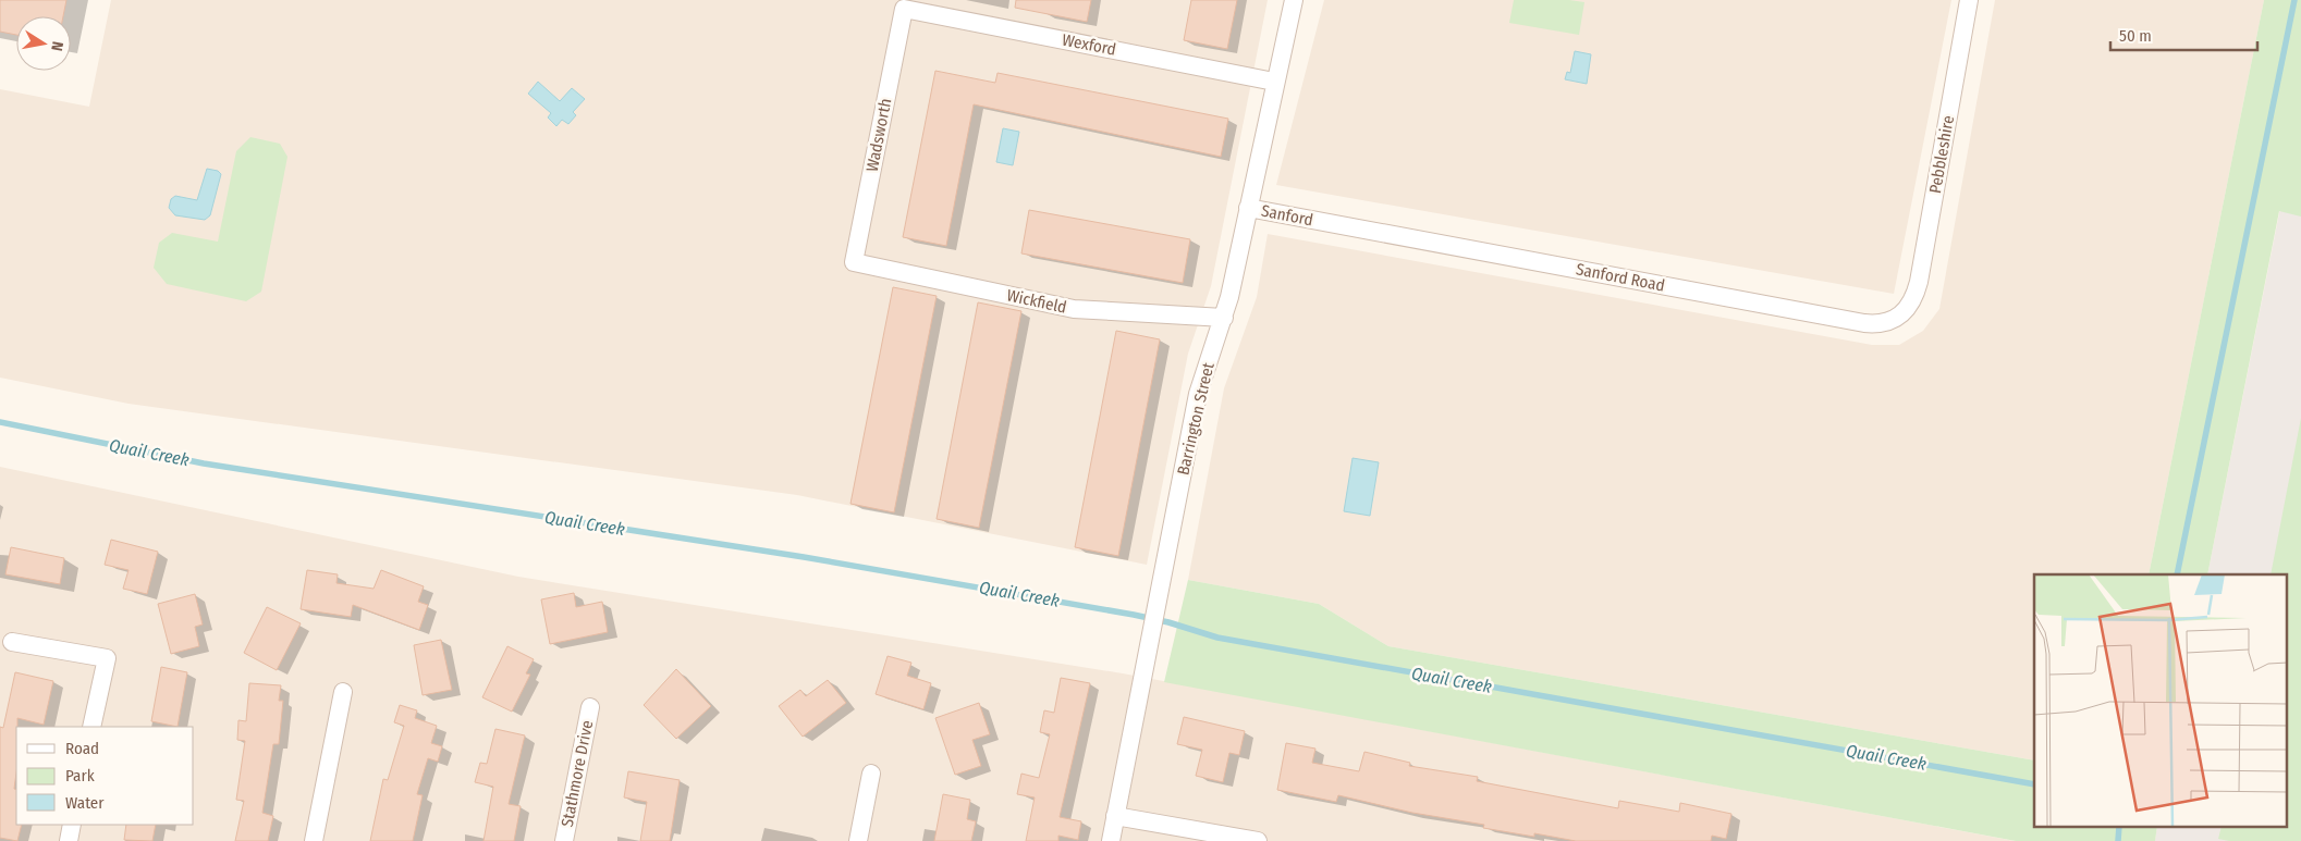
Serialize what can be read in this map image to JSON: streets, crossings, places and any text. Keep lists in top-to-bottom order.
{
  "streets": {
    "street": [
      "Wexford",
      "Wadsworth",
      "Pebbleshire",
      "Sanford",
      "Sanford Road",
      "Wickfield",
      "Barrington Street",
      "Stathmore Drive"
    ]
  },
  "crossings": [
    ["Wexford", "Wadsworth"],
    ["Wexford", "Barrington Street"],
    ["Wadsworth", "Wickfield"],
    ["Pebbleshire", "Sanford Road"],
    ["Sanford", "Sanford Road"],
    ["Sanford", "Barrington Street"],
    ["Wickfield", "Barrington Street"]
  ],
  "water": ["Quail Creek"],
  "legend": ["Road", "Park", "Water"],
  "scale_bar": "50 m",
  "north": "right"
}
